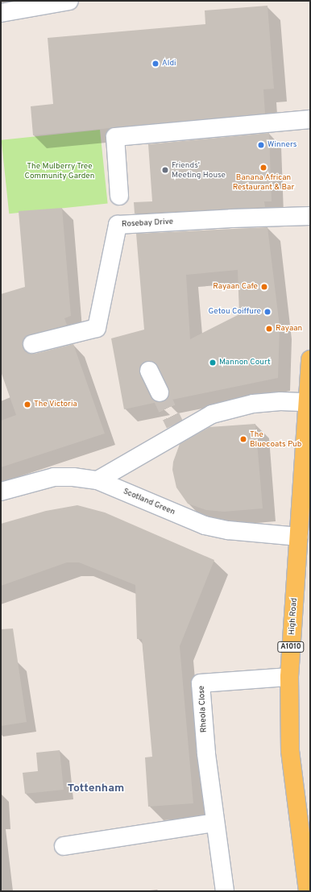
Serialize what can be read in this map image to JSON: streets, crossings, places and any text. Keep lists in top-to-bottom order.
{
  "streets": {
    "main road": ["High Road", "A1010"],
    "street": ["Rosebay Drive", "Scotland Green", "Rheola Close"]
  },
  "crossings": [
    ["Scotland Green", "High Road"],
    ["High Road", "Rheola Close"]
  ],
  "districts": ["Tottenham"],
  "parks": ["The Mulberry Tree Community Garden"],
  "places": [
    "Aldi",
    "Winners",
    "Banana African Restaurant & Bar",
    "Friends' Meeting House",
    "Rayaan Cafe",
    "Getou Coiffure",
    "Rayaan",
    "Mannon Court",
    "The Victoria",
    "The Bluecoats Pub"
  ]
}
